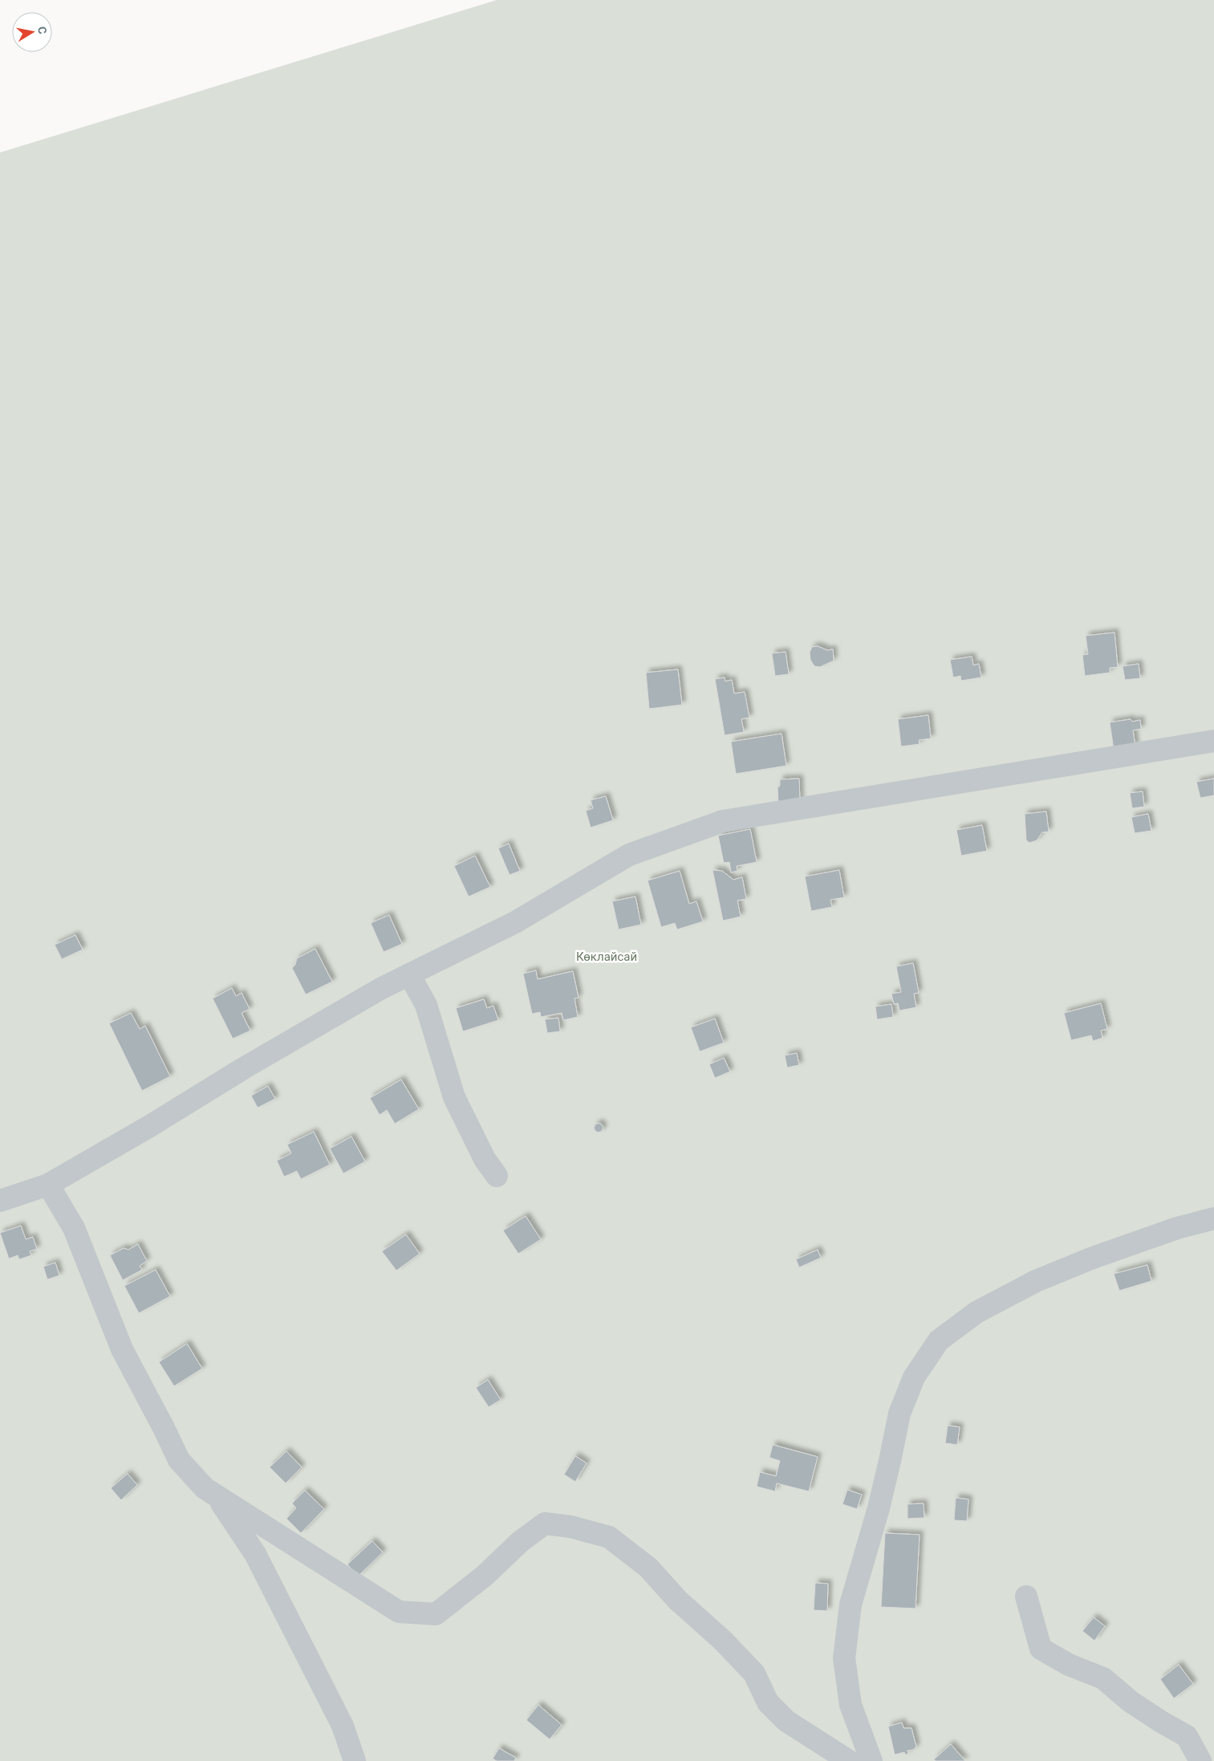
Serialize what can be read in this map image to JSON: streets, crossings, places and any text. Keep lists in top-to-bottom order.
{
  "parks": ["Көклайсай"],
  "north": "right"
}
